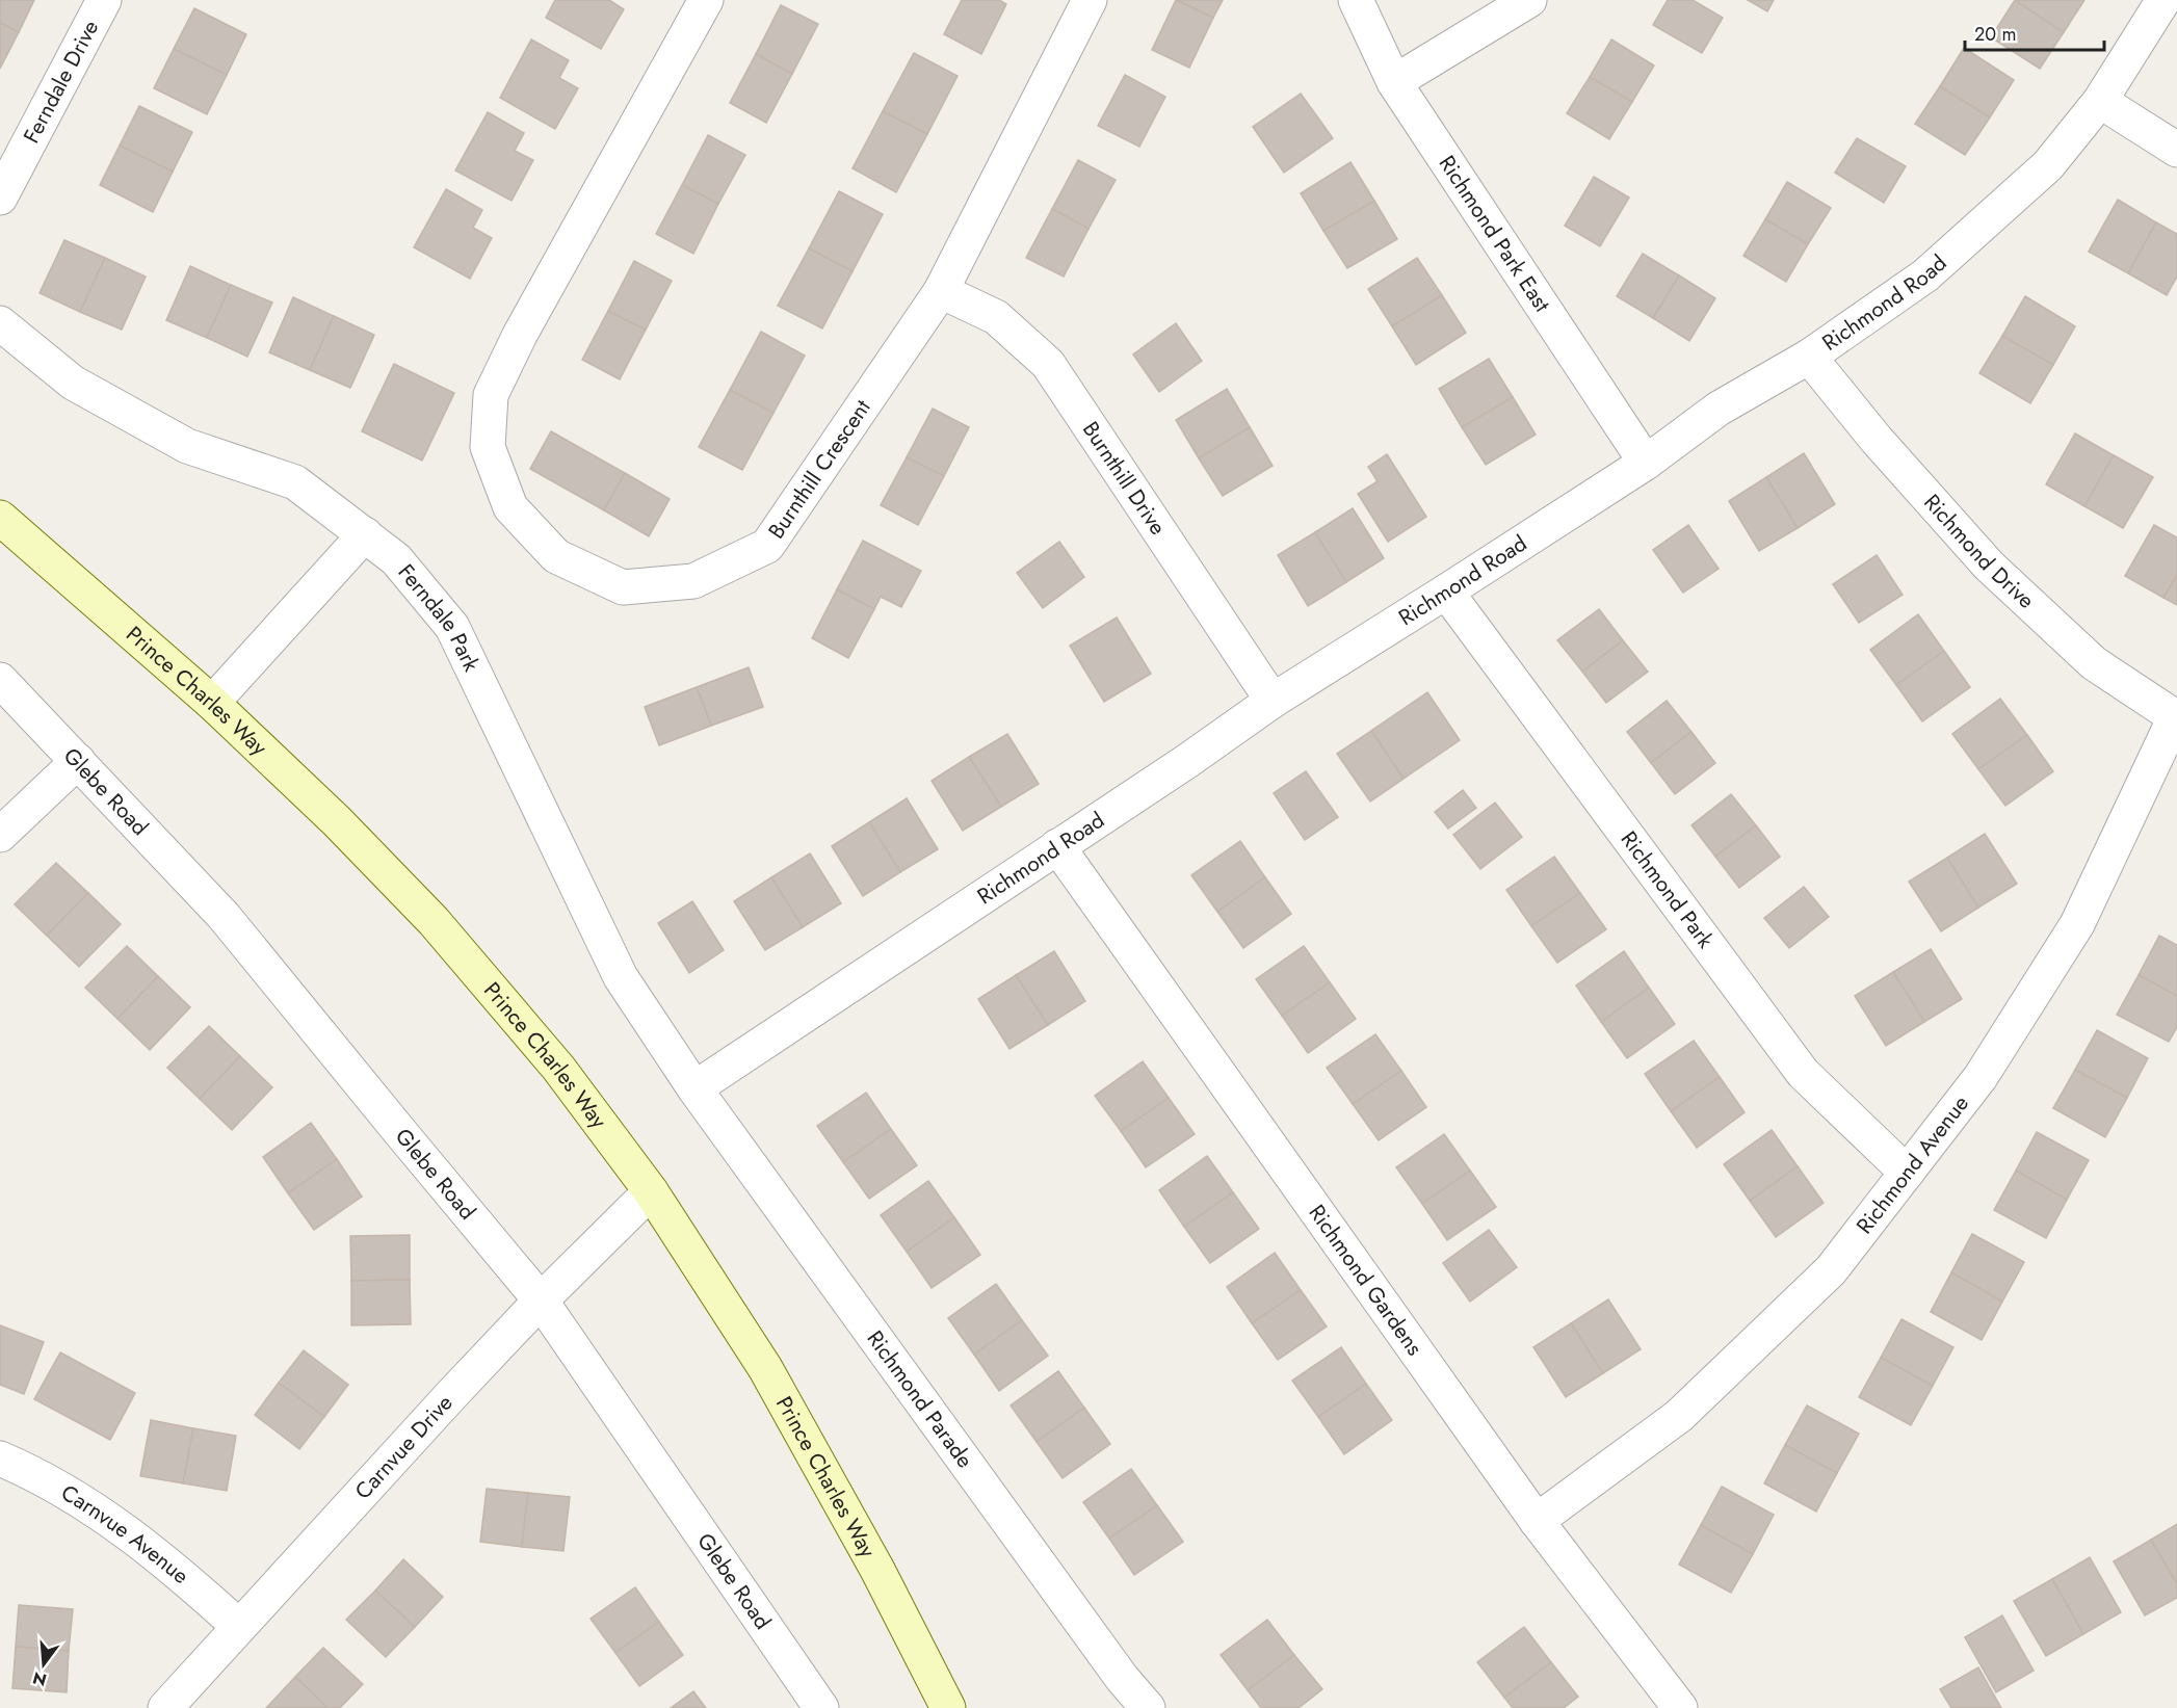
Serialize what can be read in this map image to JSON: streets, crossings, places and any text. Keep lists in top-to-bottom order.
{
  "streets": {
    "street": [
      "Ferndale Drive",
      "Richmond Park East",
      "Richmond Road",
      "Burnthill Crescent",
      "Burnthill Drive",
      "Richmond Drive",
      "Ferndale Park",
      "Prince Charles Way",
      "Glebe Road",
      "Richmond Park",
      "Richmond Avenue",
      "Richmond Gardens",
      "Richmond Parade",
      "Carnvue Drive",
      "Carnvue Avenue"
    ]
  },
  "crossings": [
    ["Richmond Park East", "Richmond Road"],
    ["Richmond Road", "Burnthill Drive"],
    ["Richmond Road", "Richmond Drive"],
    ["Richmond Road", "Ferndale Park"],
    ["Richmond Road", "Richmond Park"],
    ["Richmond Road", "Richmond Gardens"],
    ["Richmond Road", "Richmond Parade"],
    ["Burnthill Crescent", "Burnthill Drive"],
    ["Richmond Drive", "Richmond Avenue"],
    ["Ferndale Park", "Richmond Parade"],
    ["Prince Charles Way", "Carnvue Drive"],
    ["Glebe Road", "Carnvue Drive"],
    ["Richmond Park", "Richmond Avenue"],
    ["Richmond Avenue", "Richmond Gardens"],
    ["Carnvue Drive", "Carnvue Avenue"]
  ],
  "scale_bar": "20 m",
  "north": "bottom"
}
